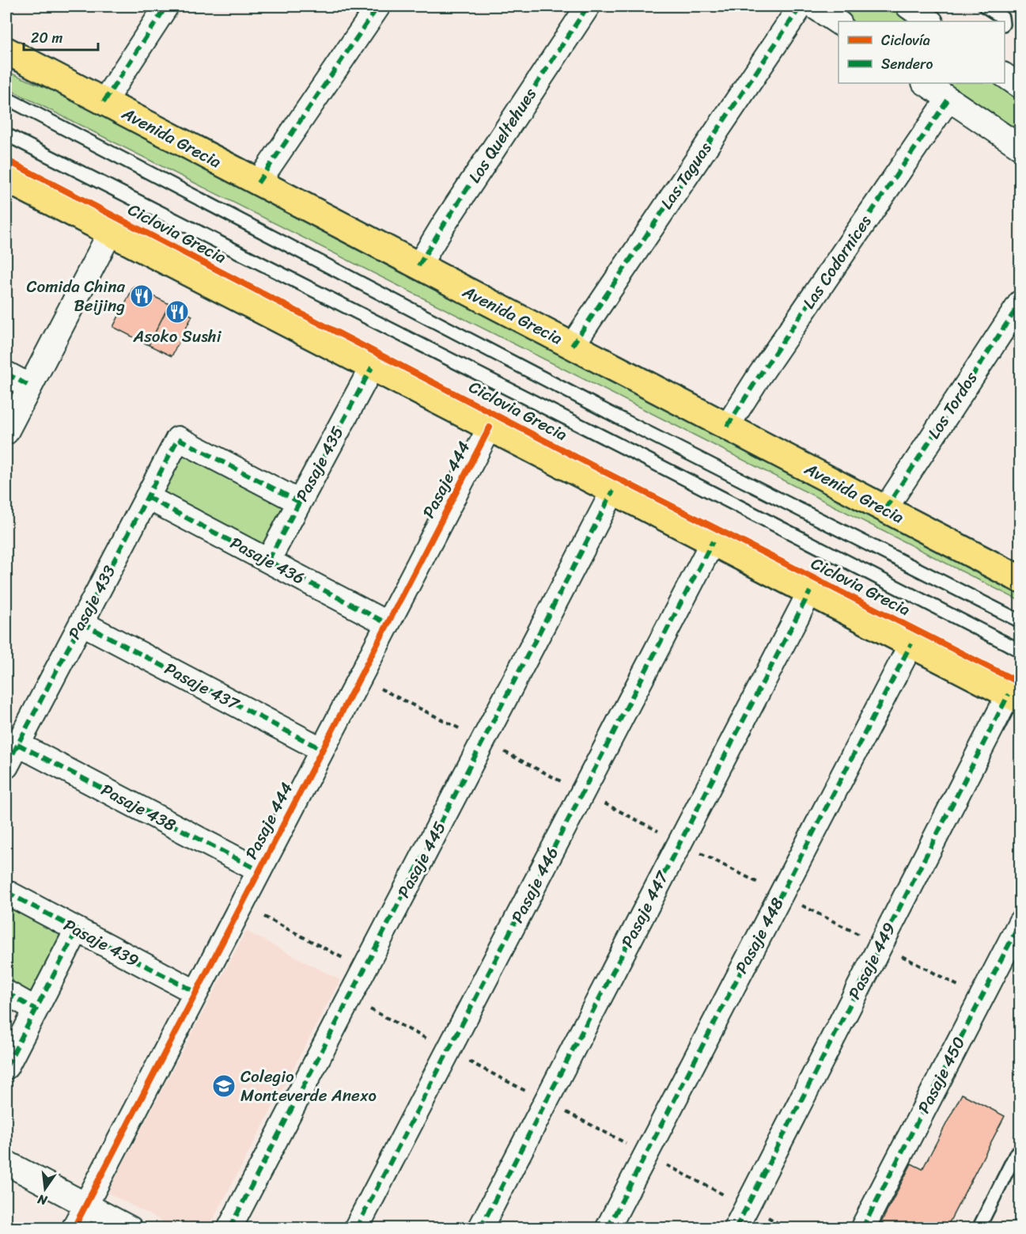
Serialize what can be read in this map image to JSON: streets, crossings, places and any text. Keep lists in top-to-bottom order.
{
  "streets": {
    "main road": ["Avenida Grecia"],
    "street": [
      "Los Queltehues",
      "Las Taguas",
      "Las Codornices",
      "Los Tordos",
      "Pasaje 435",
      "Pasaje 444",
      "Pasaje 436",
      "Pasaje 433",
      "Pasaje 437",
      "Pasaje 438",
      "Pasaje 445",
      "Pasaje 446",
      "Pasaje 447",
      "Pasaje 448",
      "Pasaje 439",
      "Pasaje 449",
      "Pasaje 450"
    ],
    "cycle path": ["Ciclovia Grecia"]
  },
  "crossings": [
    ["Los Queltehues", "Avenida Grecia"],
    ["Avenida Grecia", "Las Taguas"],
    ["Avenida Grecia", "Las Codornices"],
    ["Avenida Grecia", "Los Tordos"],
    ["Pasaje 435", "Pasaje 436"],
    ["Pasaje 435", "Pasaje 433"],
    ["Pasaje 444", "Pasaje 436"],
    ["Pasaje 444", "Pasaje 437"],
    ["Pasaje 444", "Pasaje 438"],
    ["Pasaje 444", "Pasaje 439"],
    ["Pasaje 436", "Pasaje 433"],
    ["Pasaje 433", "Pasaje 437"],
    ["Pasaje 433", "Pasaje 438"]
  ],
  "places": {
    "restaurant": ["Comida China Beijing", "Asoko Sushi"],
    "school or university": ["Colegio Monteverde Anexo"]
  },
  "legend": ["Ciclovía", "Sendero"],
  "scale_bar": "20 m",
  "north": "bottom"
}
